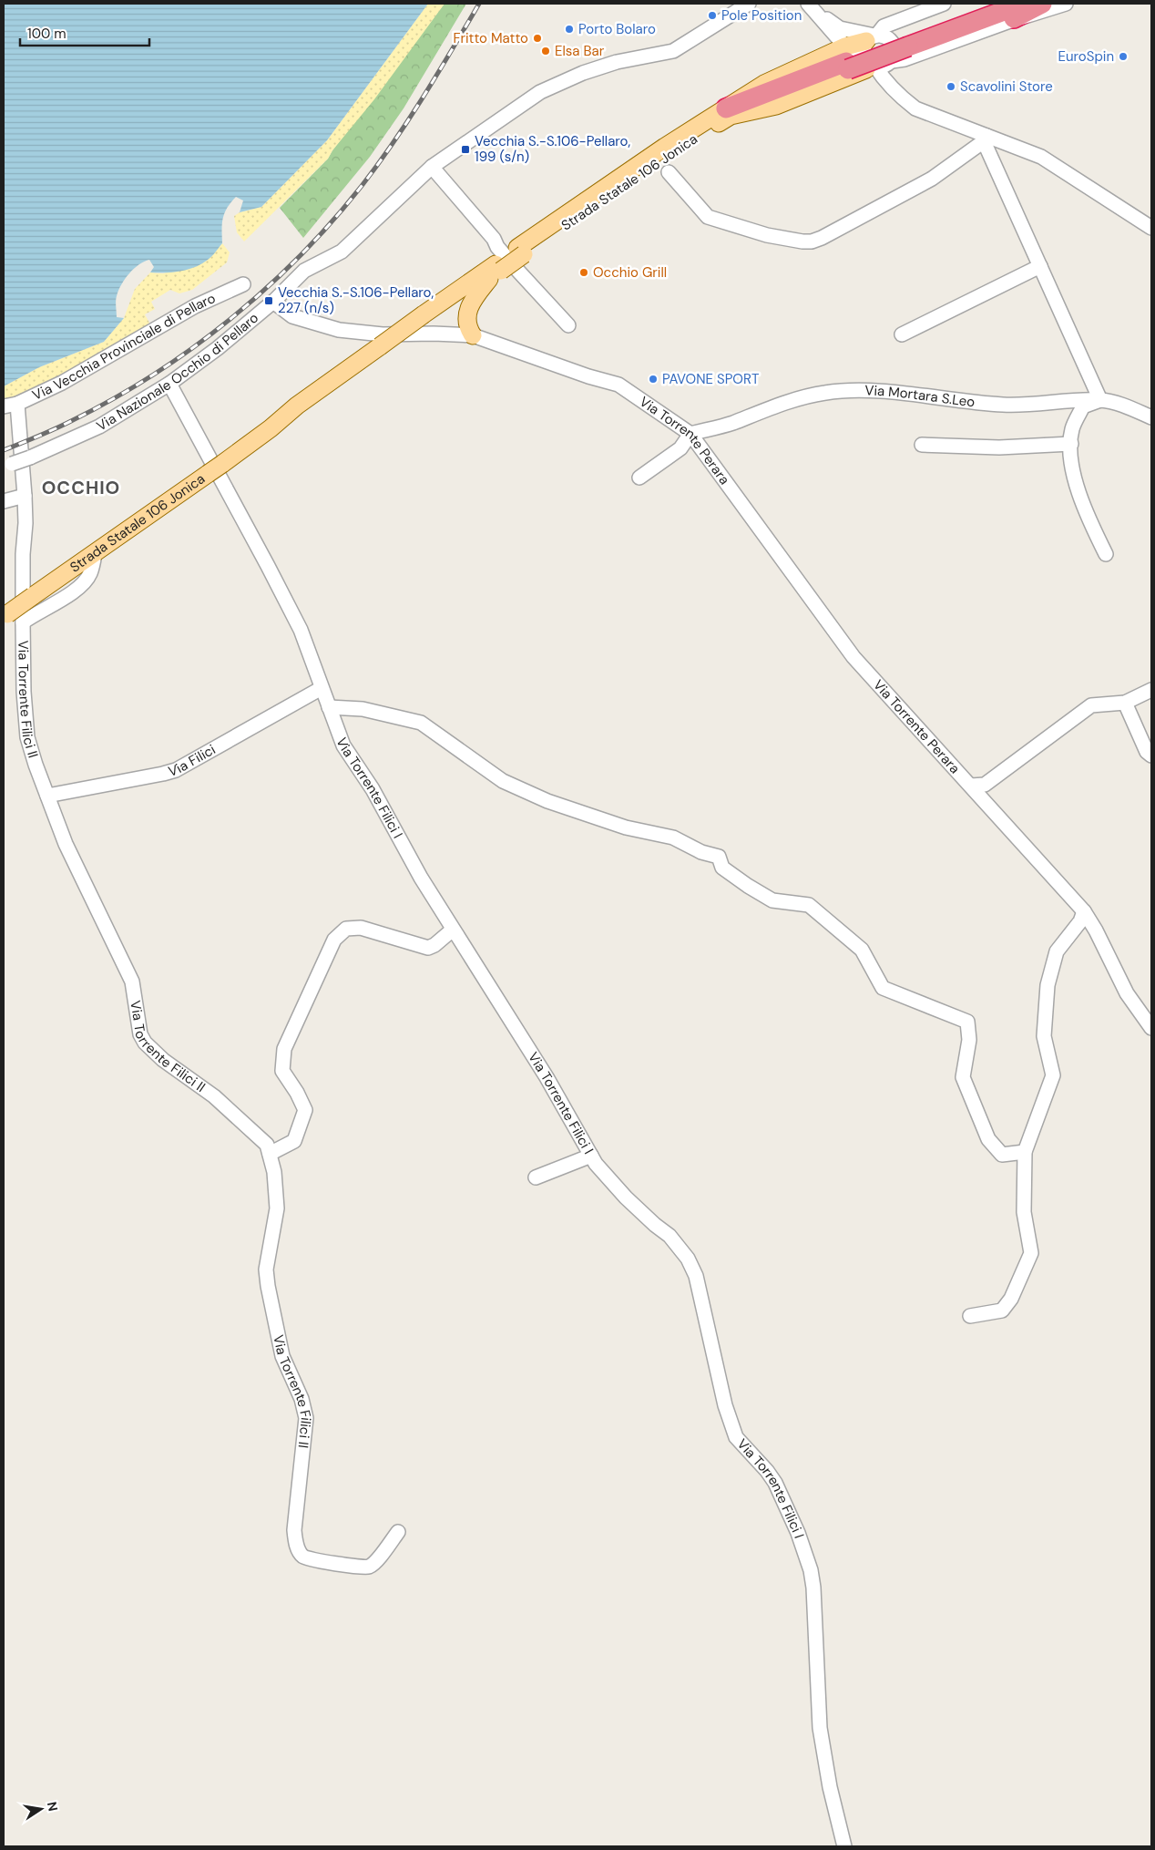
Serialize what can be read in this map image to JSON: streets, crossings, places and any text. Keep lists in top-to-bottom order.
{
  "streets": {
    "highway": ["Strada Statale 106 Jonica"],
    "street": [
      "Via Vecchia Provinciale di Pellaro",
      "Via Nazionale Occhio di Pellaro",
      "Via Mortara S.Leo",
      "Via Torrente Perara",
      "Via Torrente Filici II",
      "Via Filici",
      "Via Torrente Filici I"
    ]
  },
  "crossings": [
    ["Via Vecchia Provinciale di Pellaro", "Via Torrente Filici II"],
    ["Via Nazionale Occhio di Pellaro", "Via Torrente Perara"],
    ["Via Nazionale Occhio di Pellaro", "Via Torrente Filici I"],
    ["Via Mortara S.Leo", "Via Torrente Perara"],
    ["Via Torrente Filici II", "Via Filici"],
    ["Via Filici", "Via Torrente Filici I"]
  ],
  "districts": ["OCCHIO"],
  "places": {
    "other": [
      "Pole Position",
      "Porto Bolaro",
      "Fritto Matto",
      "Elsa Bar",
      "EuroSpin",
      "Scavolini Store",
      "Occhio Grill",
      "PAVONE SPORT"
    ],
    "transit": ["Vecchia S.-S.106-Pellaro, 199 (s/n)", "Vecchia S.-S.106-Pellaro, 227 (n/s)"]
  },
  "scale_bar": "100 m",
  "north": "right"
}
